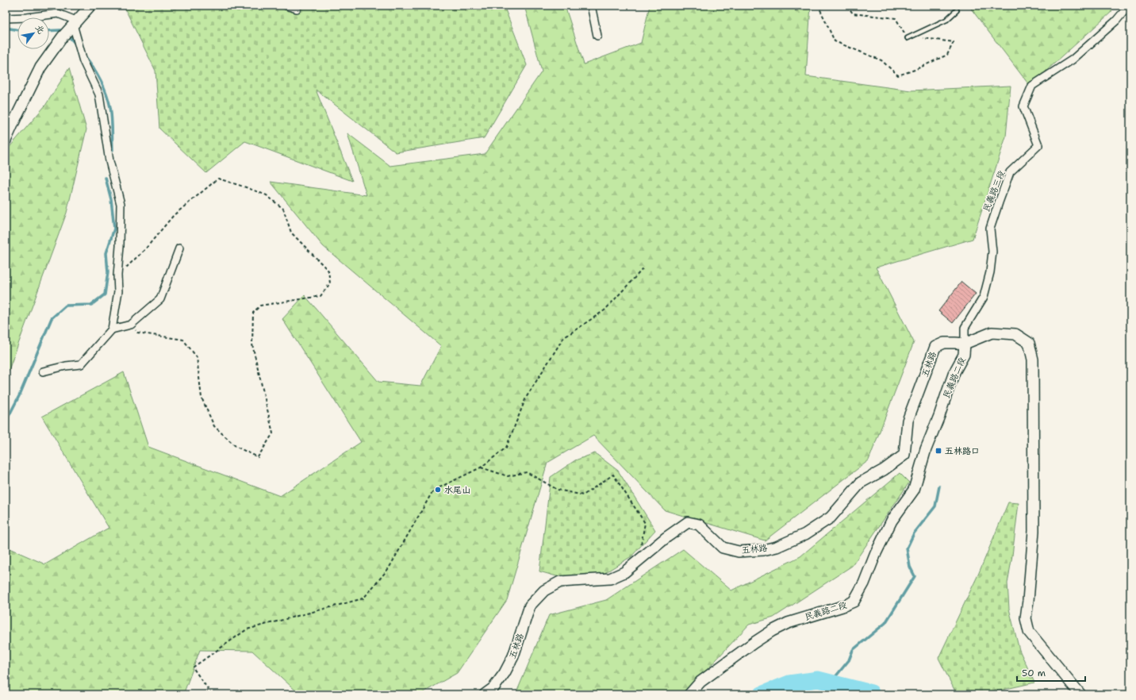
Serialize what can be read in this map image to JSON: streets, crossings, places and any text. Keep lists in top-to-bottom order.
{
  "streets": {
    "main road": ["五林路", "民義路二段"],
    "street": ["民義路三段"]
  },
  "crossings": [
    ["民義路三段", "五林路"],
    ["民義路三段", "民義路二段"],
    ["五林路", "民義路二段"]
  ],
  "places": {
    "transit": ["五林路口"],
    "other": ["水尾山"]
  },
  "scale_bar": "50 m",
  "north": "top right"
}
